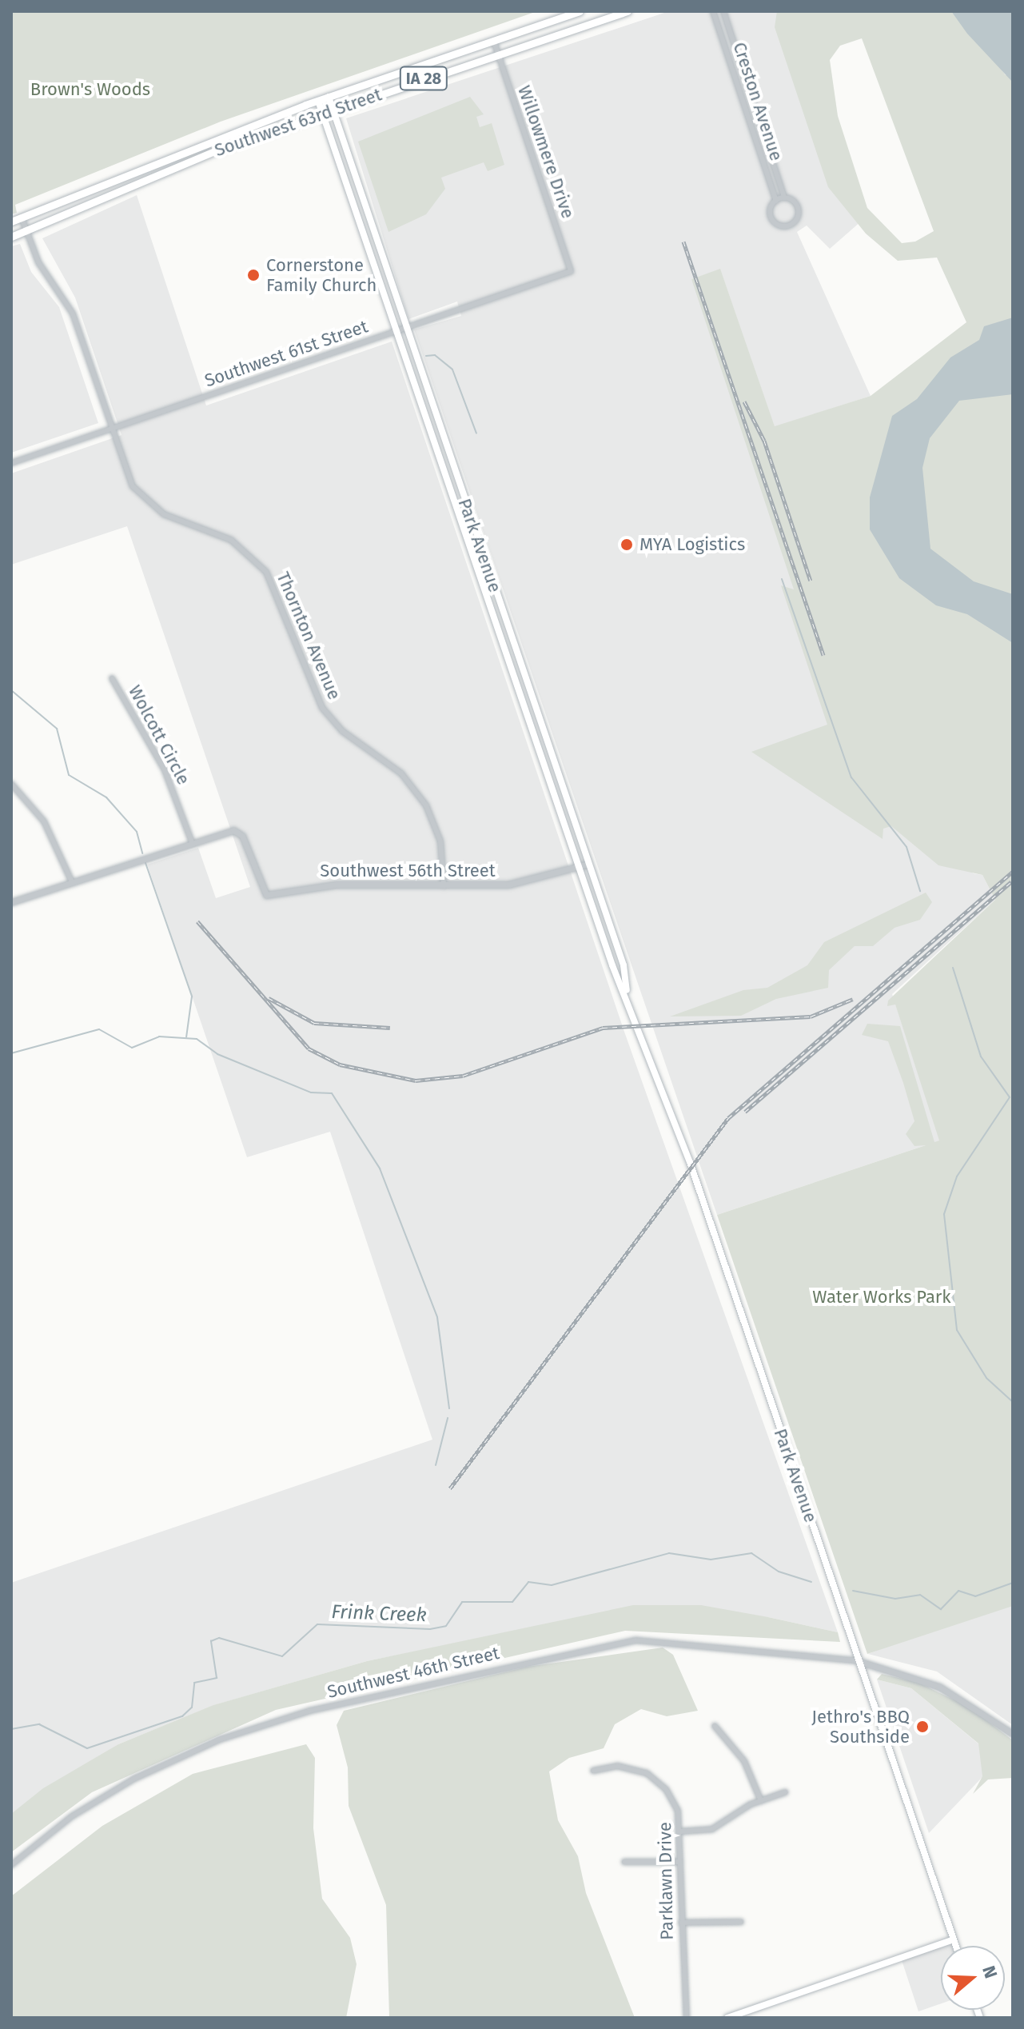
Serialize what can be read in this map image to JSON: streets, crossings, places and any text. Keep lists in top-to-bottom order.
{
  "streets": {
    "main road": ["IA 28", "Southwest 63rd Street", "Park Avenue"],
    "street": [
      "Creston Avenue",
      "Willowmere Drive",
      "Southwest 61st Street",
      "Thornton Avenue",
      "Wolcott Circle",
      "Southwest 56th Street",
      "Southwest 46th Street",
      "Parklawn Drive"
    ]
  },
  "crossings": [
    ["Southwest 63rd Street", "Willowmere Drive"],
    ["Southwest 63rd Street", "Park Avenue"],
    ["Southwest 63rd Street", "Thornton Avenue"],
    ["Willowmere Drive", "Southwest 61st Street"],
    ["Southwest 61st Street", "Park Avenue"],
    ["Southwest 61st Street", "Thornton Avenue"],
    ["Park Avenue", "Southwest 56th Street"],
    ["Park Avenue", "Southwest 46th Street"],
    ["Thornton Avenue", "Southwest 56th Street"],
    ["Wolcott Circle", "Southwest 56th Street"]
  ],
  "water": ["Frink Creek"],
  "parks": ["Brown's Woods", "Water Works Park"],
  "places": ["Cornerstone Family Church", "MYA Logistics", "Jethro's BBQ Southside"],
  "north": "right"
}
